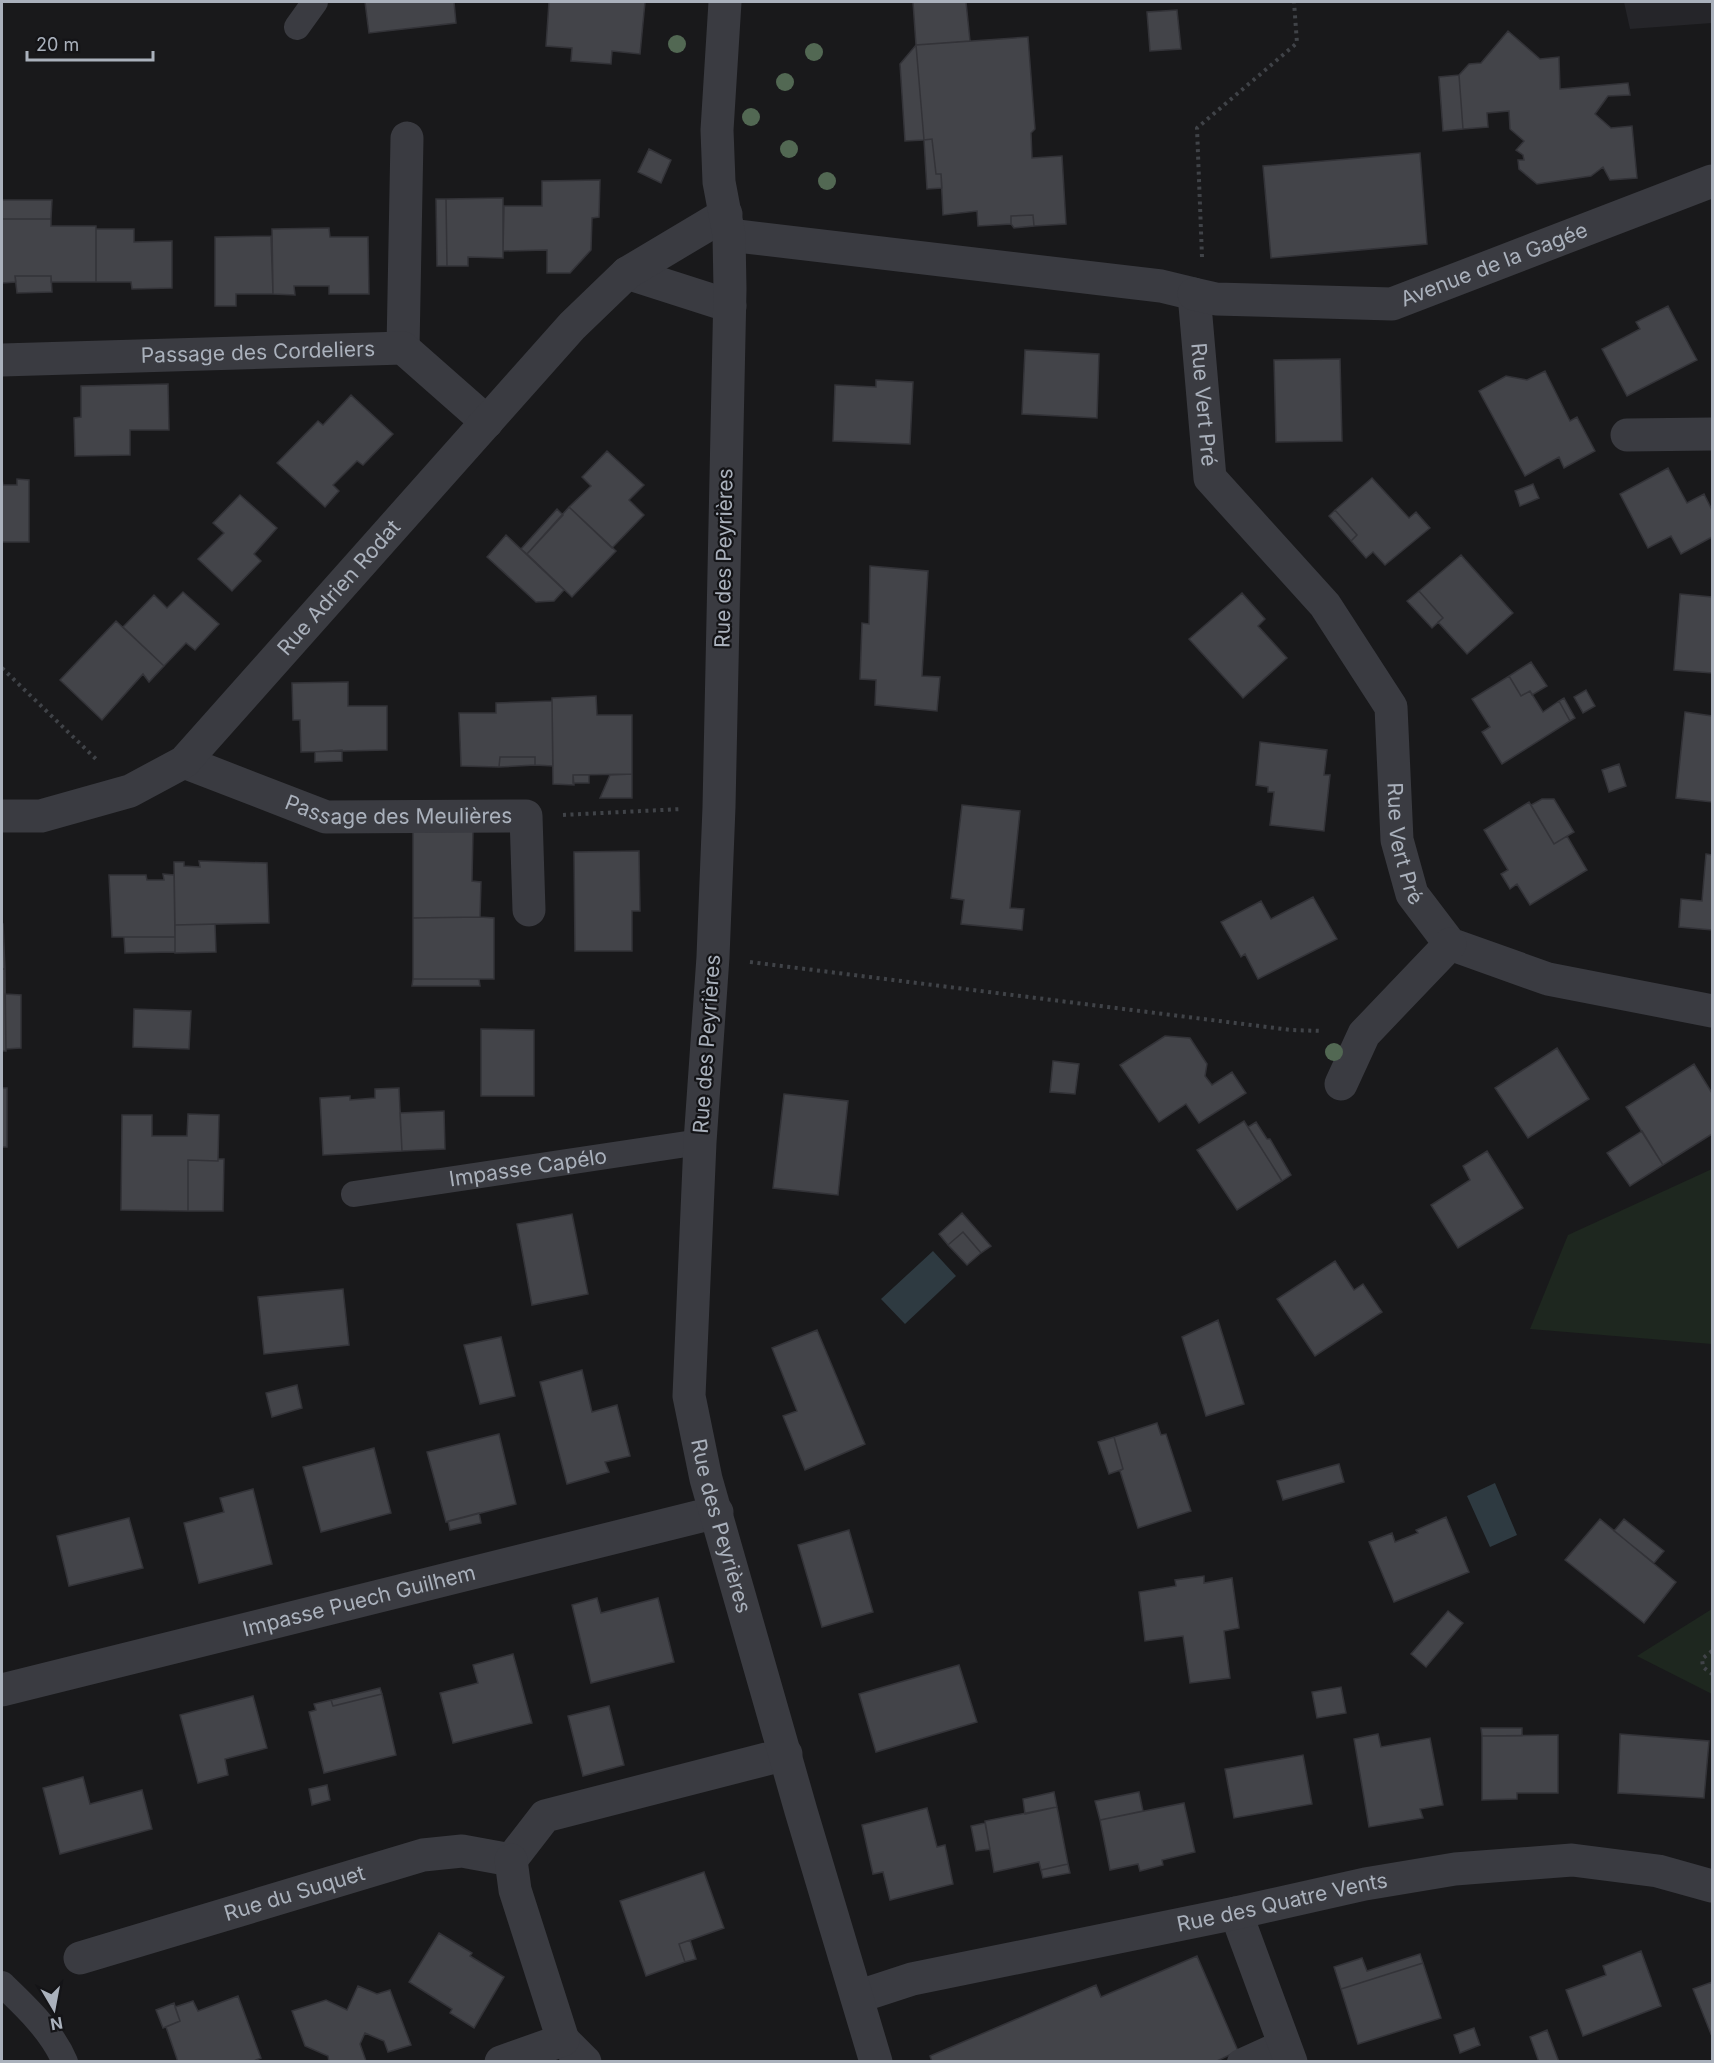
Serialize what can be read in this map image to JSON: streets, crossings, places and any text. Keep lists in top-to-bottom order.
{
  "streets": {
    "street": [
      "Avenue de la Gagée",
      "Passage des Cordeliers",
      "Rue Vert Pré",
      "Rue des Peyrières",
      "Rue Adrien Rodat",
      "Passage des Meulières",
      "Impasse Puech Guilhem",
      "Rue du Suquet",
      "Rue des Quatre Vents"
    ],
    "lane": ["Impasse Capélo"]
  },
  "crossings": [
    ["Avenue de la Gagée", "Rue Vert Pré"],
    ["Passage des Cordeliers", "Rue Adrien Rodat"],
    ["Rue des Peyrières", "Rue Adrien Rodat"],
    ["Rue des Peyrières", "Impasse Capélo"],
    ["Rue des Peyrières", "Impasse Puech Guilhem"],
    ["Rue des Peyrières", "Rue des Quatre Vents"],
    ["Rue Adrien Rodat", "Passage des Meulières"]
  ],
  "scale_bar": "20 m",
  "north": "bottom"
}
